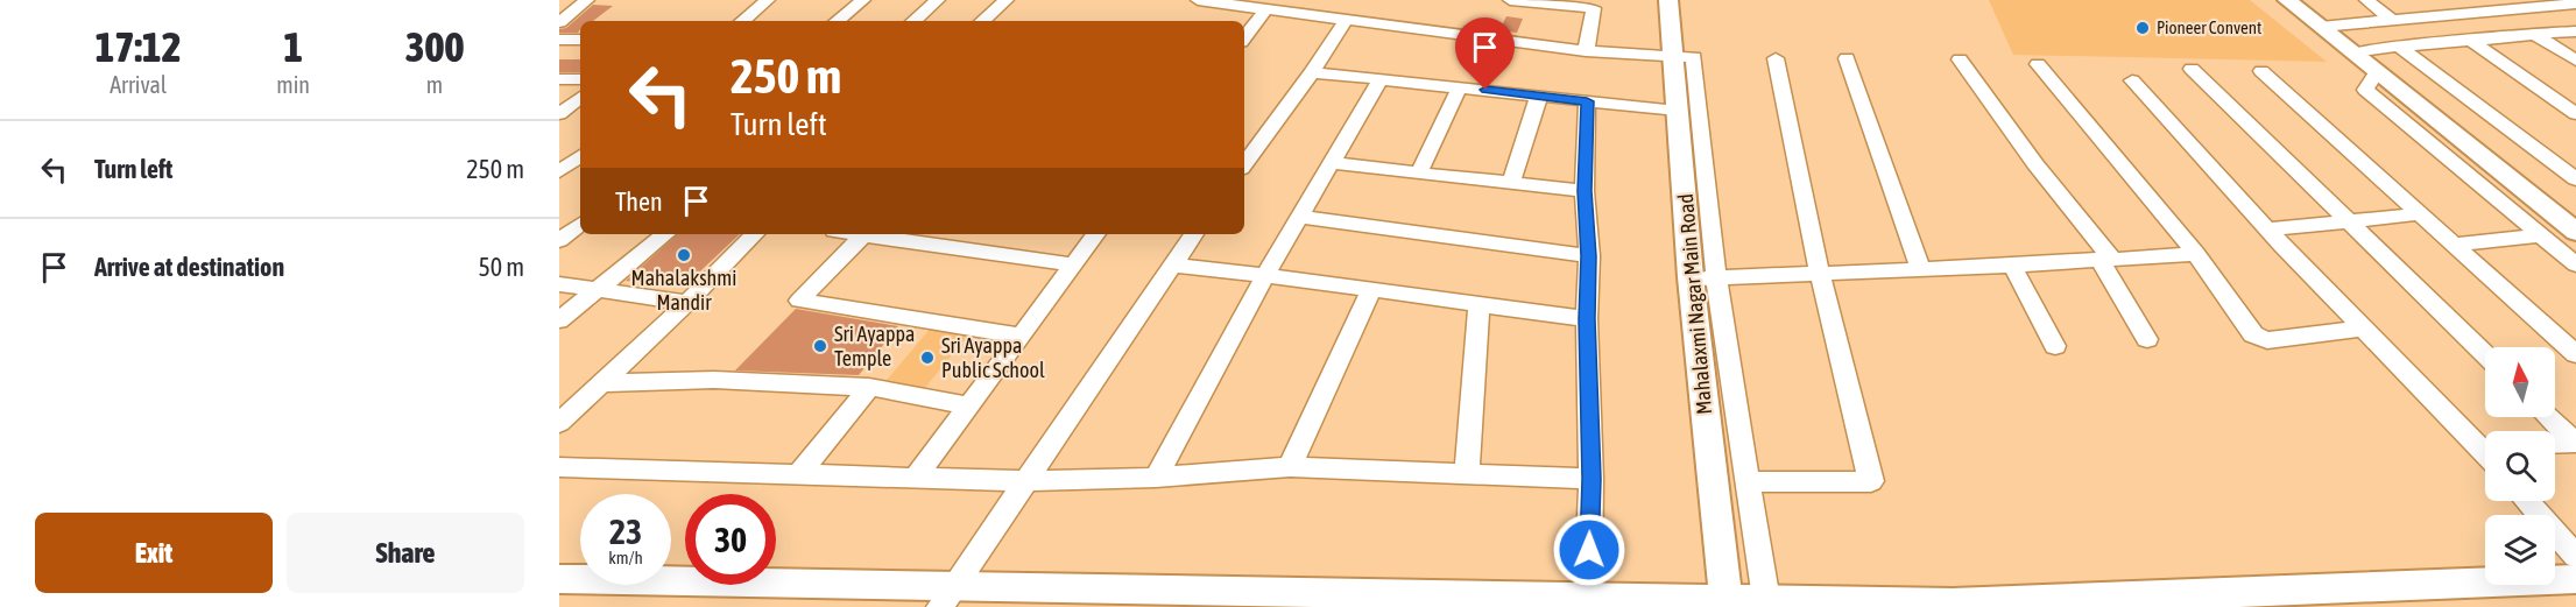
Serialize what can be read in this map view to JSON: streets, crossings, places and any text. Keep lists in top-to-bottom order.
{
  "streets": {
    "street": ["Mahalaxmi Nagar Main Road"]
  },
  "places": [
    "Pioneer Convent",
    "Mahalakshmi Mandir",
    "Sri Ayappa Temple",
    "Sri Ayappa Public School"
  ],
  "north": "top",
  "page": {
    "eta": [
      "17:12",
      "Arrival",
      "1",
      "min",
      "300",
      "m"
    ],
    "turn": ["250 m", "Turn left"],
    "list": [
      {
        "name": "Turn left",
        "value": "250 m"
      },
      {
        "name": "Arrive at destination",
        "value": "50 m"
      }
    ],
    "then": "Then",
    "speed": "23 km/h",
    "limit": "30",
    "buttons": ["Exit", "Share"]
  }
}
